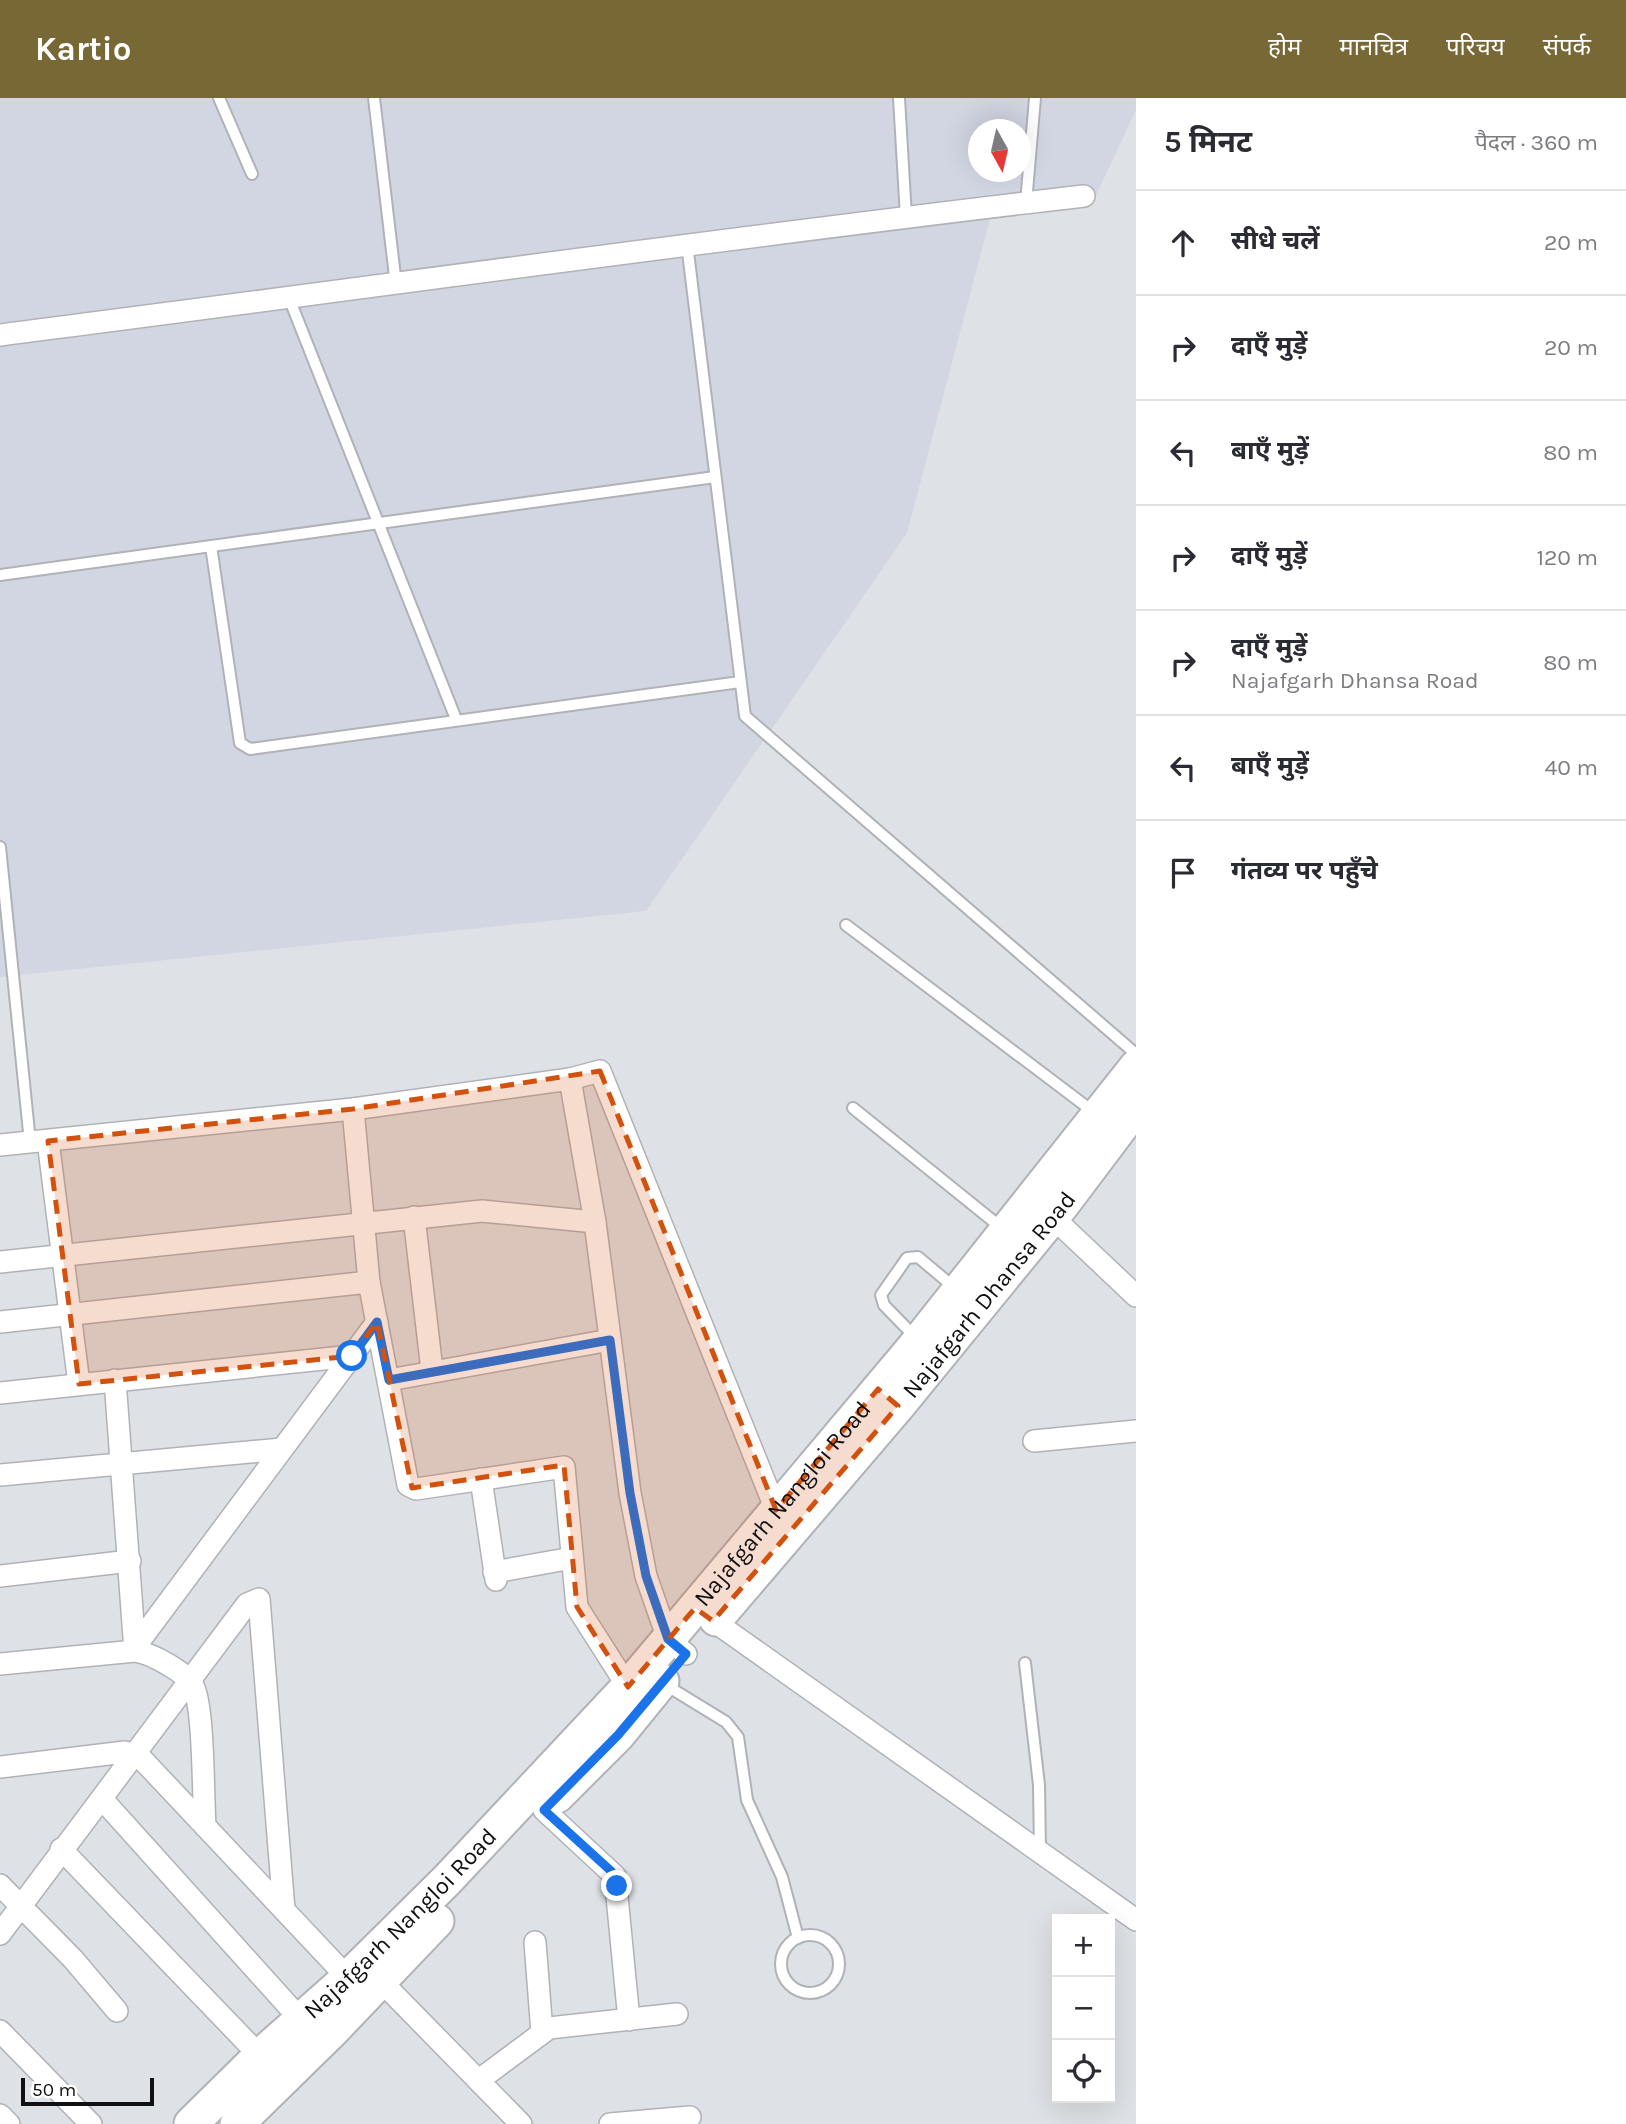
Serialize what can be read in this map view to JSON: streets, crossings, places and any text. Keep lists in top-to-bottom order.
{
  "streets": {
    "main road": ["Najafgarh Dhansa Road", "Najafgarh Nangloi Road"]
  },
  "crossings": [
    ["Najafgarh Dhansa Road", "Najafgarh Nangloi Road"]
  ],
  "scale_bar": "50 m",
  "north": "bottom",
  "page": {
    "header": "Kartio",
    "nav": [
      "होम",
      "मानचित्र",
      "परिचय",
      "संपर्क"
    ],
    "heading": ["5 मिनट", "पैदल · 360 m"],
    "list": [
      ["सीधे चलें", "20 m"],
      ["दाएँ मुड़ें", "20 m"],
      ["बाएँ मुड़ें", "80 m"],
      ["दाएँ मुड़ें", "120 m"],
      ["दाएँ मुड़ें", "Najafgarh Dhansa Road", "80 m"],
      ["बाएँ मुड़ें", "40 m"],
      "गंतव्य पर पहुँचे"
    ],
    "map_buttons": ["+", "−"],
    "scale": "50 m"
  }
}
